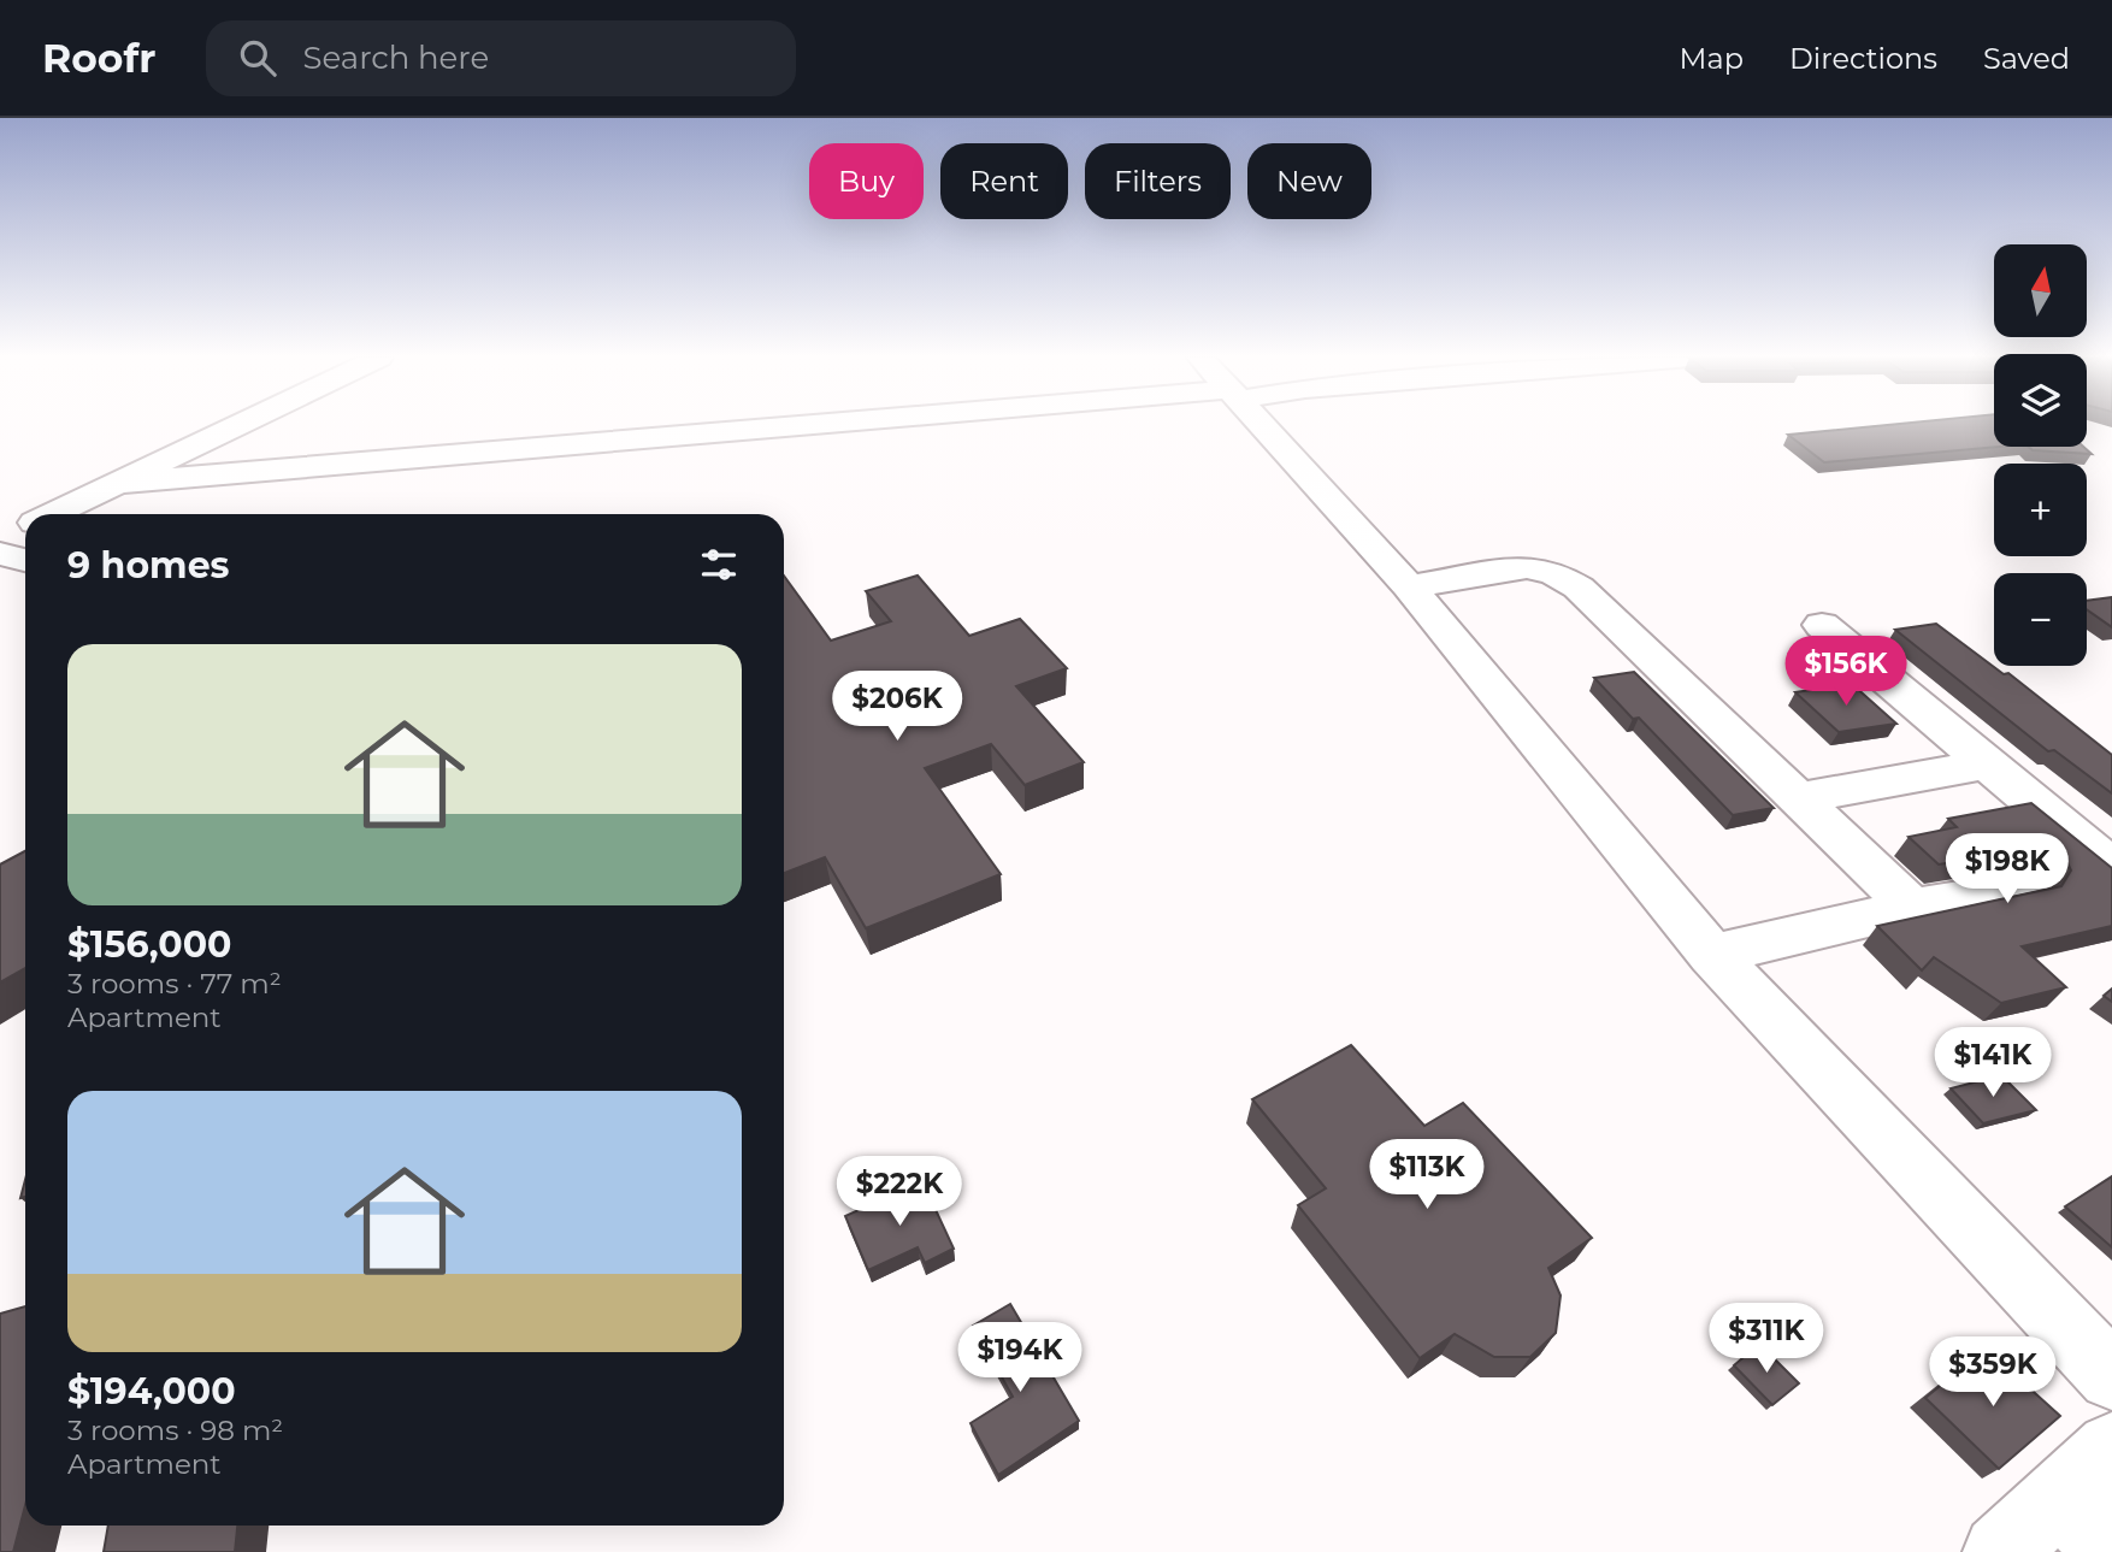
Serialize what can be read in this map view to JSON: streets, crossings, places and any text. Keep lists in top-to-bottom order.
{
  "north": "top",
  "page": {
    "header": "Roofr",
    "search": "Search here",
    "nav": ["Map", "Directions", "Saved"],
    "chip": [
      "Buy",
      "Rent",
      "Filters",
      "New"
    ],
    "map_buttons": ["+", "−"],
    "heading": "9 homes",
    "list": [
      {
        "name": "$156,000",
        "note": "3 rooms · 77 m² · Apartment"
      },
      {
        "name": "$194,000",
        "note": "3 rooms · 98 m² · Apartment"
      }
    ],
    "price": [
      "$156K",
      "$206K",
      "$198K",
      "$141K",
      "$113K",
      "$222K",
      "$311K",
      "$194K",
      "$359K"
    ]
  }
}
